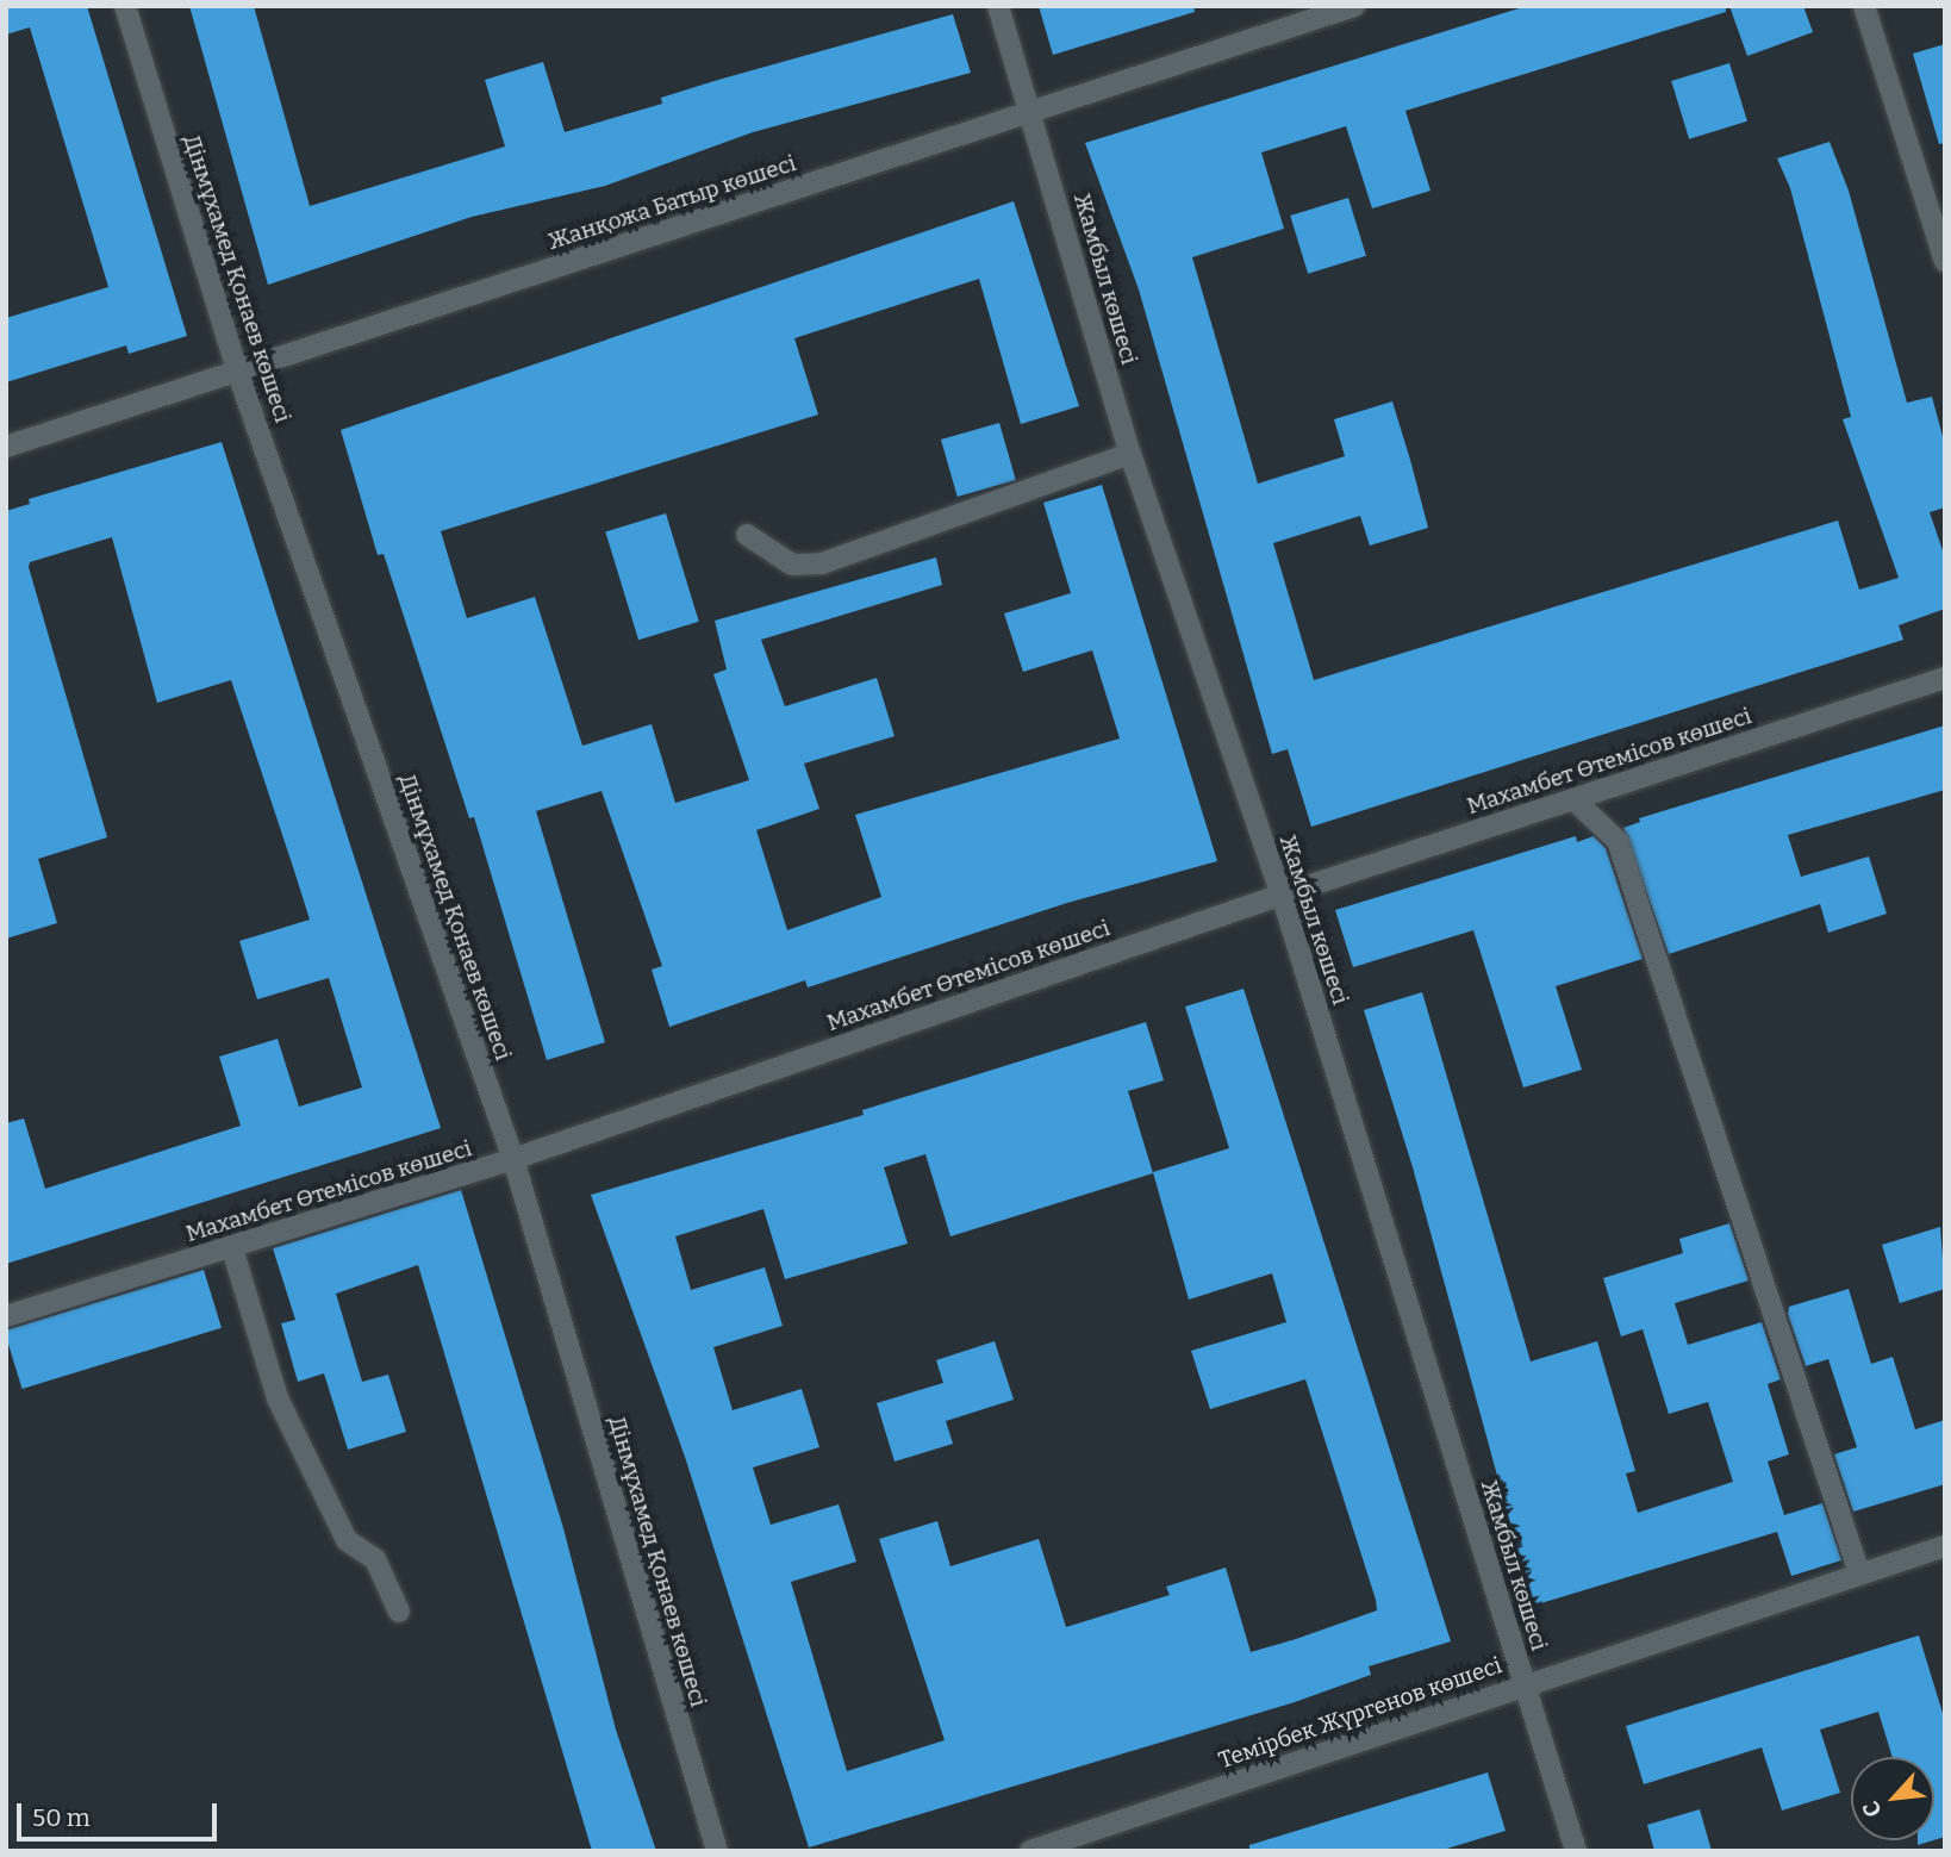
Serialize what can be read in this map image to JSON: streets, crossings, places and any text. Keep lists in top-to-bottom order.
{
  "streets": {
    "street": [
      "Жанқожа Батыр көшесі",
      "Дінмұхамед Қонаев көшесі",
      "Жамбыл көшесі",
      "Махамбет Өтемісов көшесі",
      "Темірбек Жүргенов көшесі"
    ]
  },
  "crossings": [
    ["Жанқожа Батыр көшесі", "Дінмұхамед Қонаев көшесі"],
    ["Жанқожа Батыр көшесі", "Жамбыл көшесі"],
    ["Дінмұхамед Қонаев көшесі", "Махамбет Өтемісов көшесі"],
    ["Жамбыл көшесі", "Махамбет Өтемісов көшесі"],
    ["Жамбыл көшесі", "Темірбек Жүргенов көшесі"]
  ],
  "scale_bar": "50 m",
  "north": "bottom left"
}
